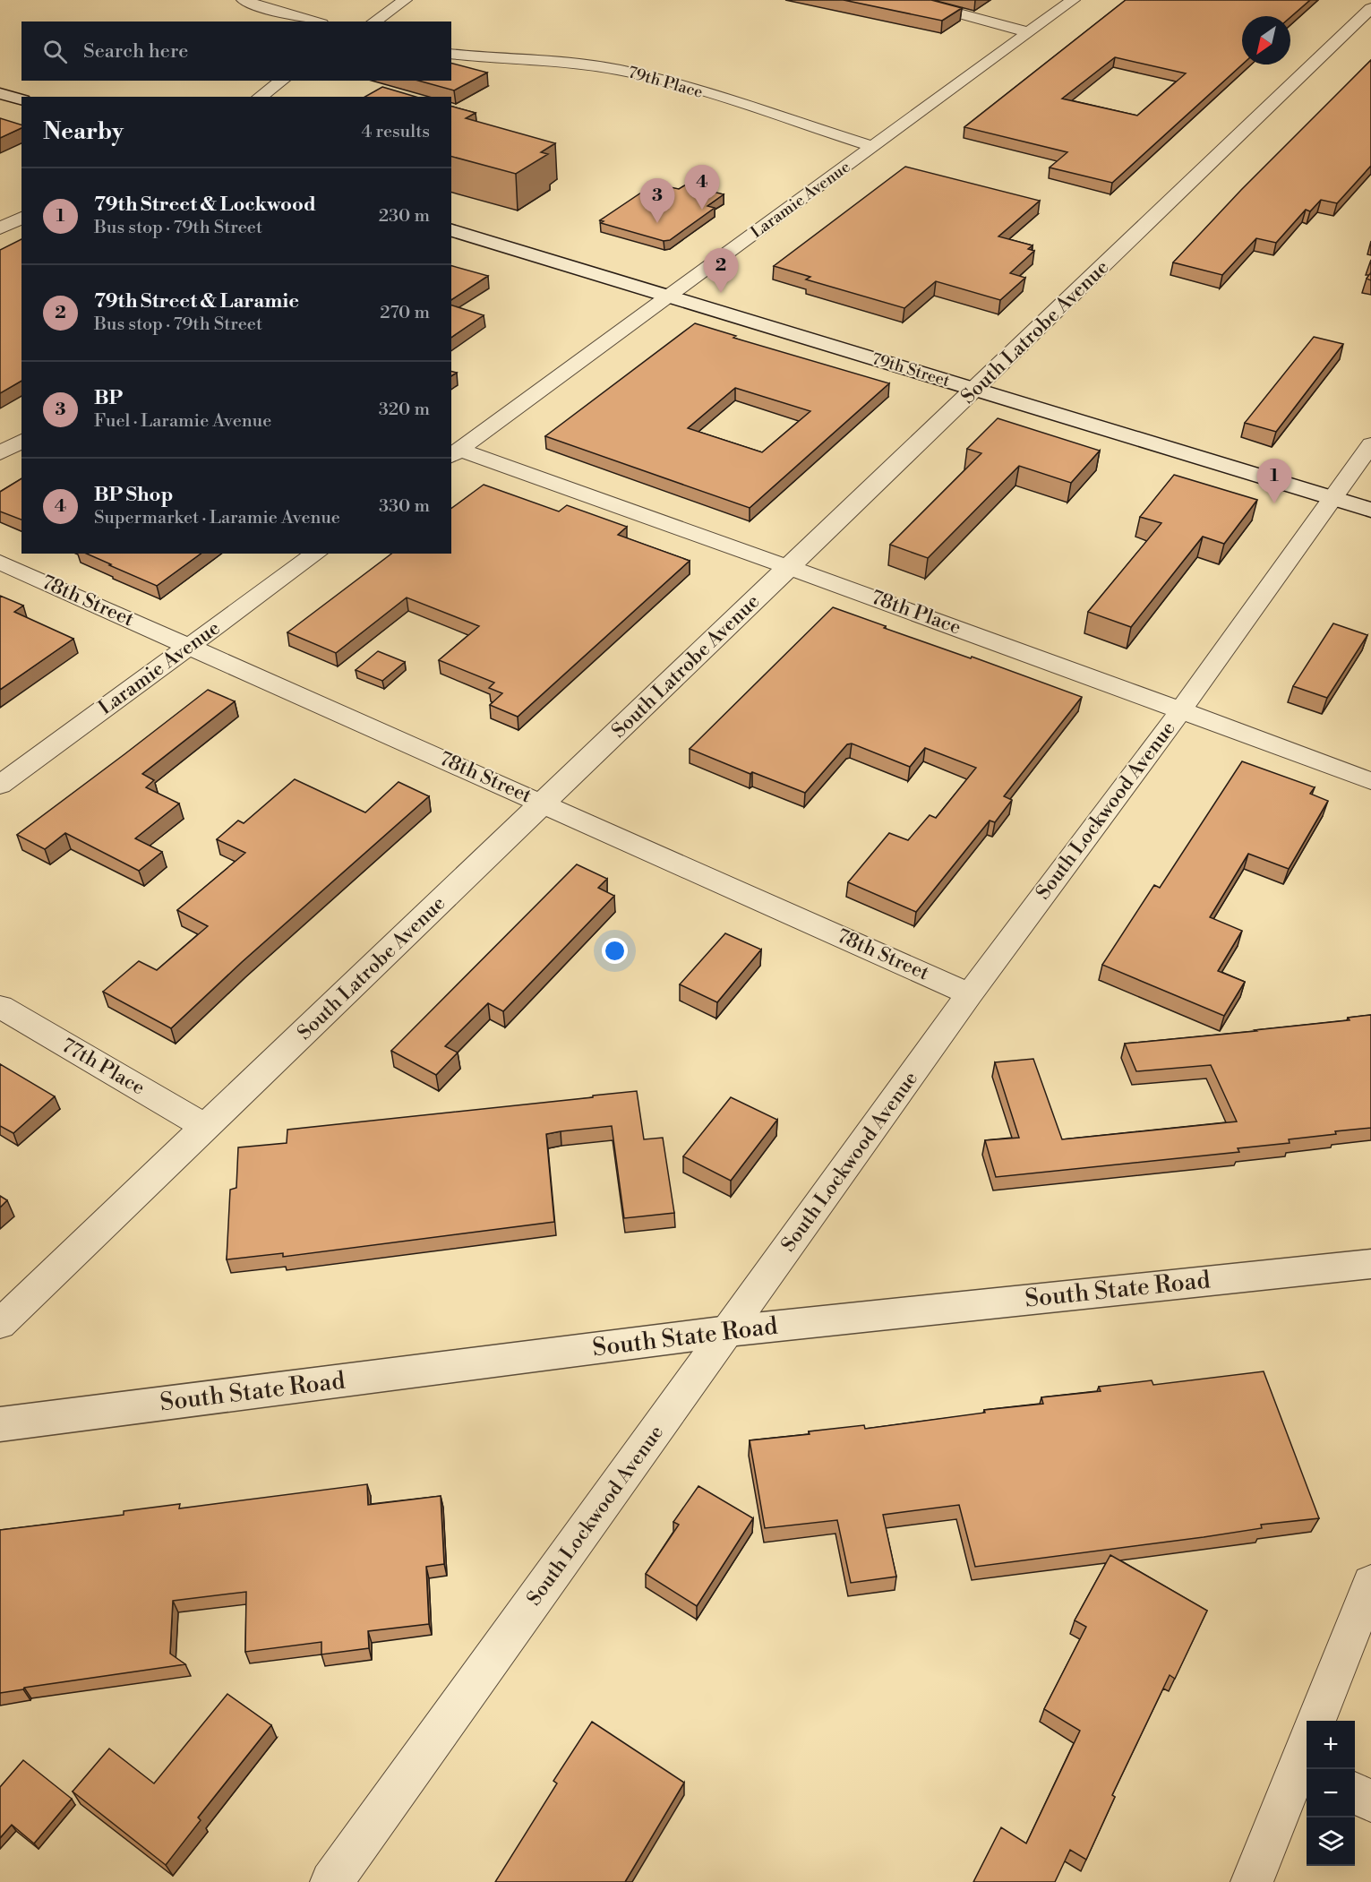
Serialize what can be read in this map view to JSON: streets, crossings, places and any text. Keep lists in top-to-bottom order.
{
  "streets": {
    "main road": ["79th Street", "South State Road"],
    "street": [
      "79th Place",
      "Laramie Avenue",
      "South Latrobe Avenue",
      "78th Street",
      "78th Place",
      "South Lockwood Avenue",
      "77th Place"
    ]
  },
  "crossings": [
    ["79th Place", "Laramie Avenue"],
    ["Laramie Avenue", "79th Street"],
    ["Laramie Avenue", "78th Street"],
    ["Laramie Avenue", "78th Place"],
    ["South Latrobe Avenue", "79th Street"],
    ["South Latrobe Avenue", "78th Street"],
    ["South Latrobe Avenue", "78th Place"],
    ["South Latrobe Avenue", "77th Place"],
    ["79th Street", "South Lockwood Avenue"],
    ["78th Street", "South Lockwood Avenue"],
    ["78th Place", "South Lockwood Avenue"],
    ["South Lockwood Avenue", "South State Road"]
  ],
  "north": "bottom left",
  "page": {
    "search": "Search here",
    "heading": ["Nearby", "4 results"],
    "pins": [
      "4",
      "3",
      "2",
      "1"
    ],
    "list": [
      {
        "mark": "1",
        "name": "79th Street & Lockwood",
        "note": "Bus stop · 79th Street",
        "value": "230 m"
      },
      {
        "mark": "2",
        "name": "79th Street & Laramie",
        "note": "Bus stop · 79th Street",
        "value": "270 m"
      },
      {
        "mark": "3",
        "name": "BP",
        "note": "Fuel · Laramie Avenue",
        "value": "320 m"
      },
      {
        "mark": "4",
        "name": "BP Shop",
        "note": "Supermarket · Laramie Avenue",
        "value": "330 m"
      }
    ],
    "map_buttons": ["+", "−"]
  }
}
